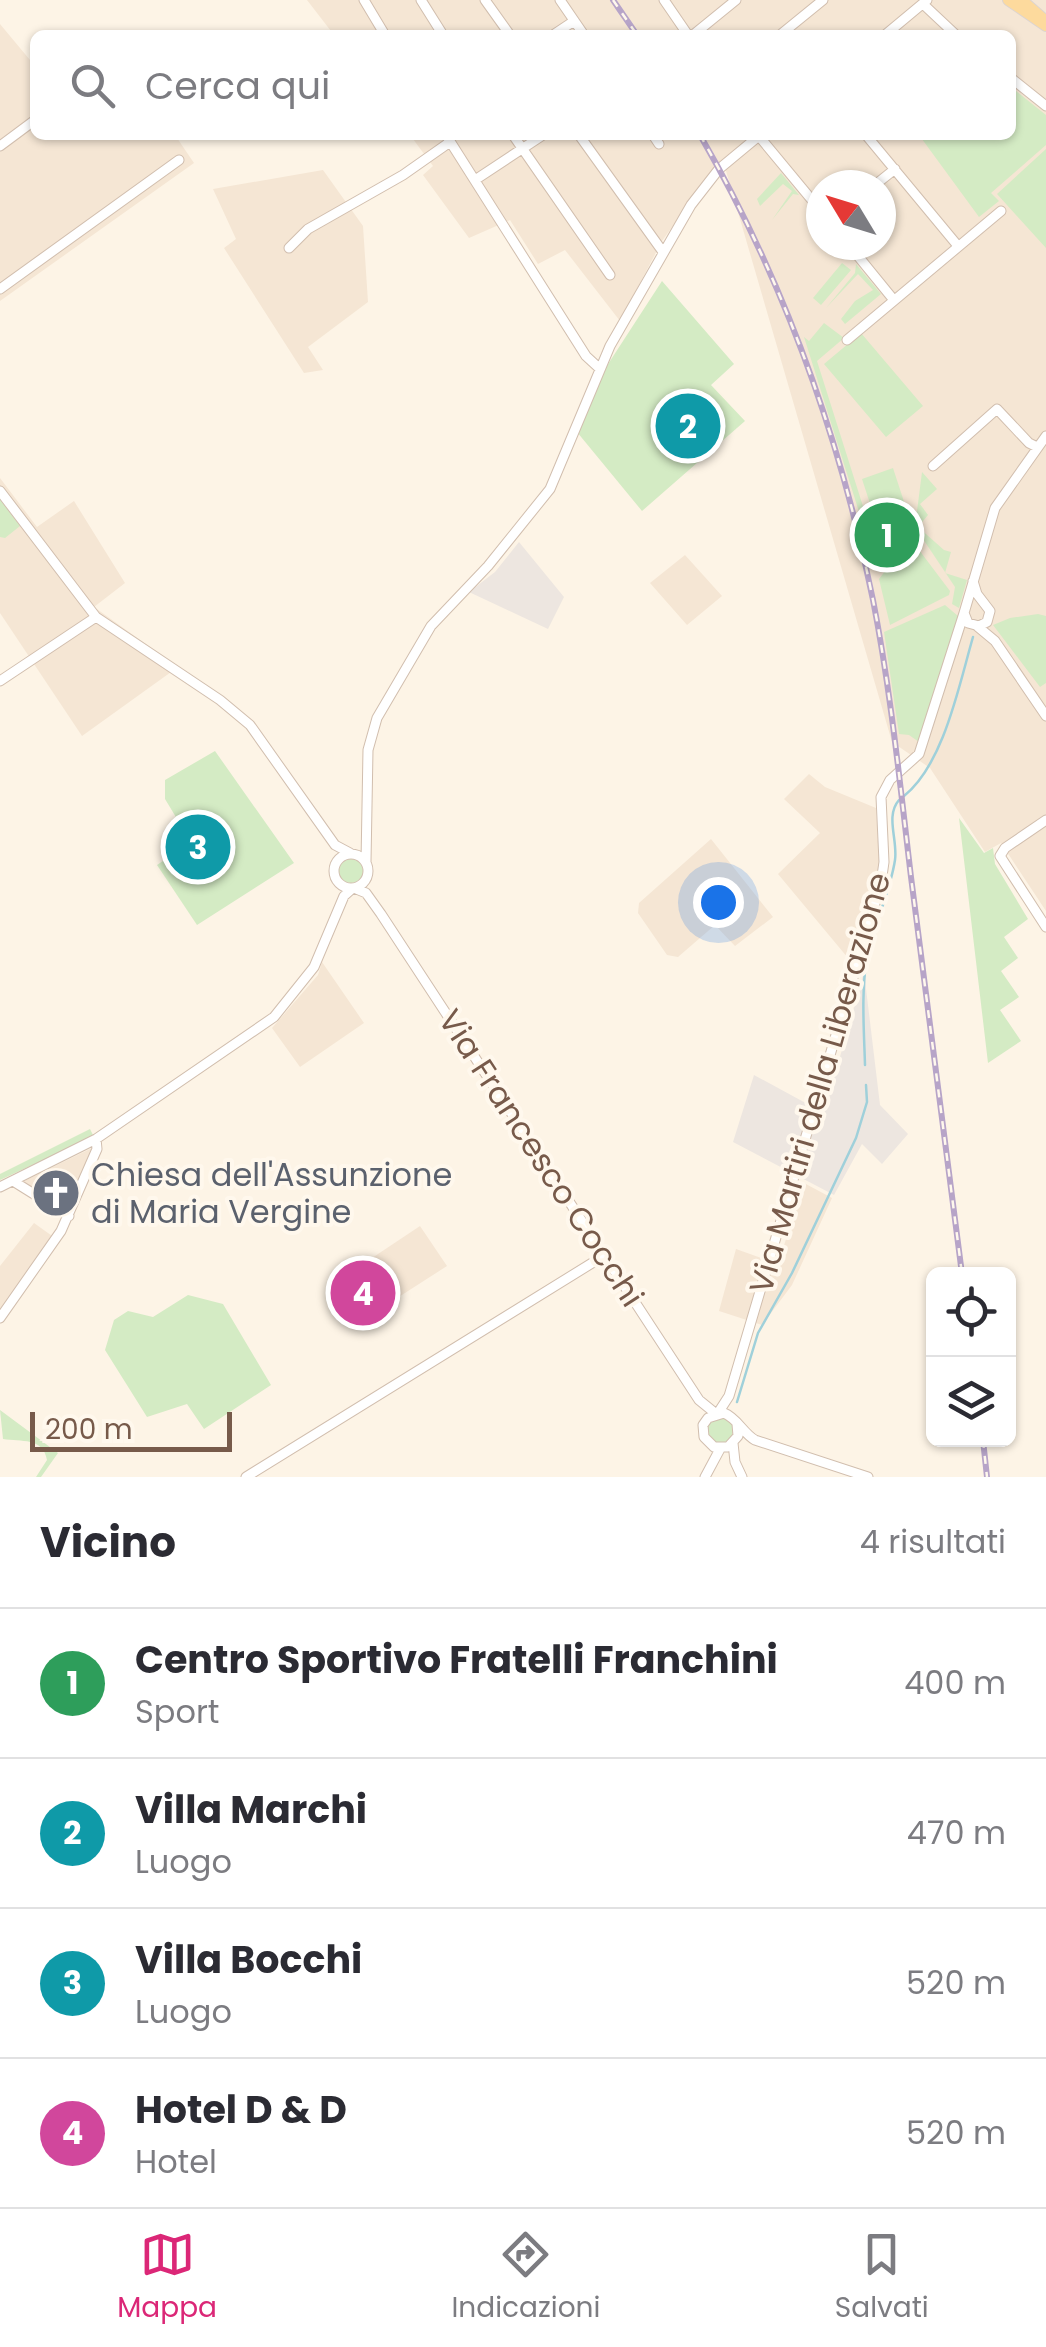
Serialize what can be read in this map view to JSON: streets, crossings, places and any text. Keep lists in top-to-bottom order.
{
  "streets": {
    "street": ["Via Martiri della Liberazione", "Via Francesco Cocchi"]
  },
  "crossings": [
    ["Via Martiri della Liberazione", "Via Francesco Cocchi"]
  ],
  "places": {
    "church": ["Chiesa dell'Assunzione di Maria Vergine"]
  },
  "scale_bar": "200 m",
  "north": "top left",
  "page": {
    "search": "Cerca qui",
    "pins": [
      "2",
      "1",
      "3",
      "4"
    ],
    "scale": "200 m",
    "heading": ["Vicino", "4 risultati"],
    "list": [
      {
        "mark": "1",
        "name": "Centro Sportivo Fratelli Franchini",
        "note": "Sport",
        "value": "400 m"
      },
      {
        "mark": "2",
        "name": "Villa Marchi",
        "note": "Luogo",
        "value": "470 m"
      },
      {
        "mark": "3",
        "name": "Villa Bocchi",
        "note": "Luogo",
        "value": "520 m"
      },
      {
        "mark": "4",
        "name": "Hotel D & D",
        "note": "Hotel",
        "value": "520 m"
      }
    ],
    "nav": ["Mappa", "Indicazioni", "Salvati"]
  }
}
